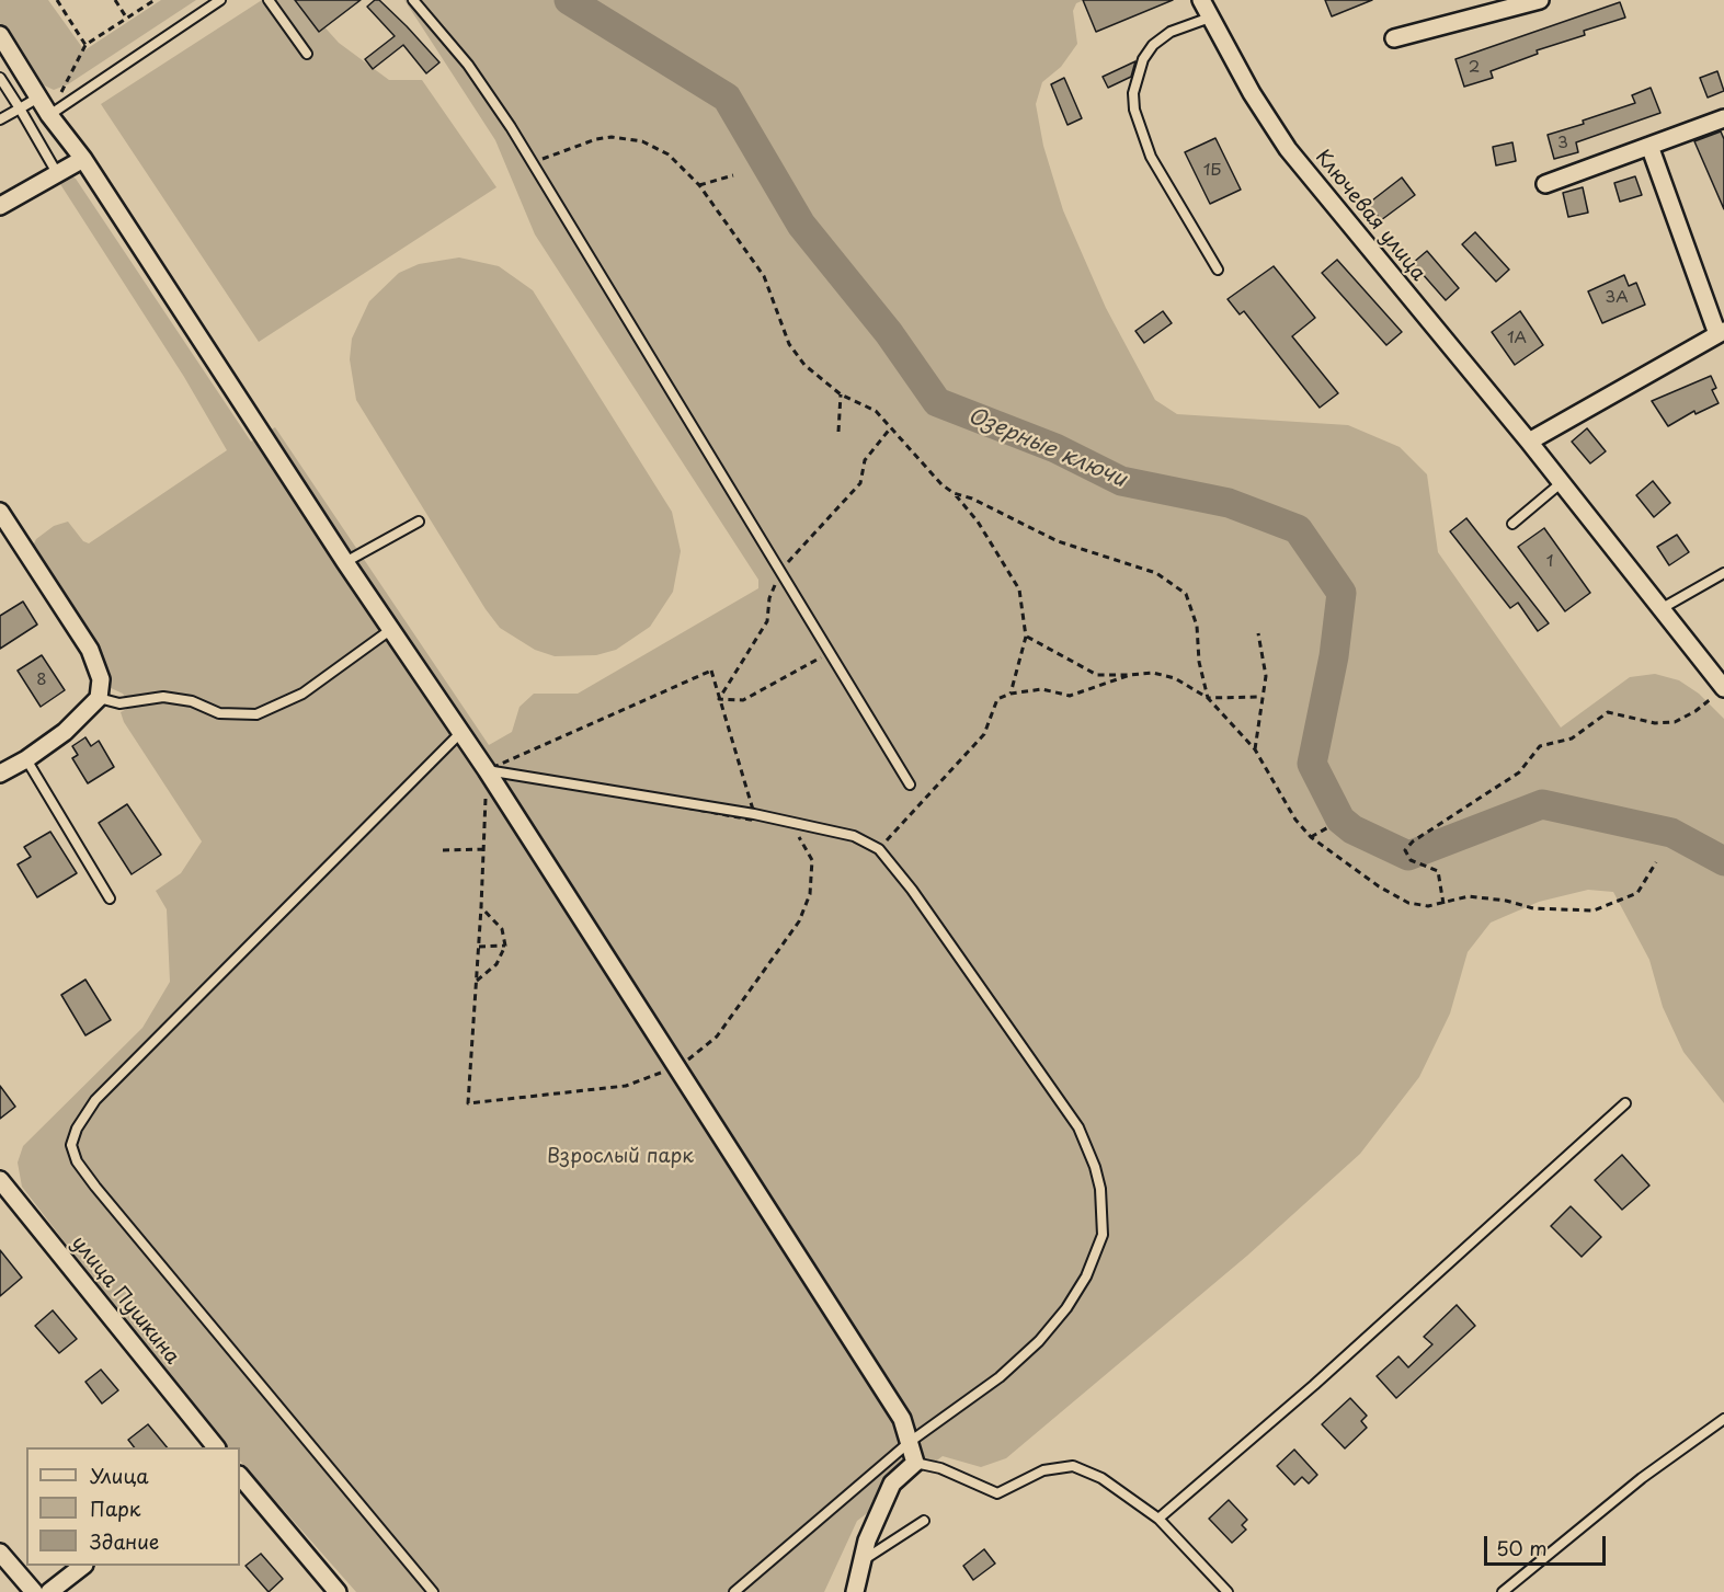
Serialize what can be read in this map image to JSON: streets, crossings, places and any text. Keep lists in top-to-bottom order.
{
  "streets": {
    "street": ["Ключевая улица", "улица Пушкина"]
  },
  "water": ["Озерные ключи"],
  "parks": ["Взрослый парк"],
  "house_numbers": [
    "2",
    "3",
    "1Б",
    "3А",
    "1А",
    "1",
    "8"
  ],
  "legend": ["Улица", "Парк", "Здание"],
  "scale_bar": "50 m"
}
